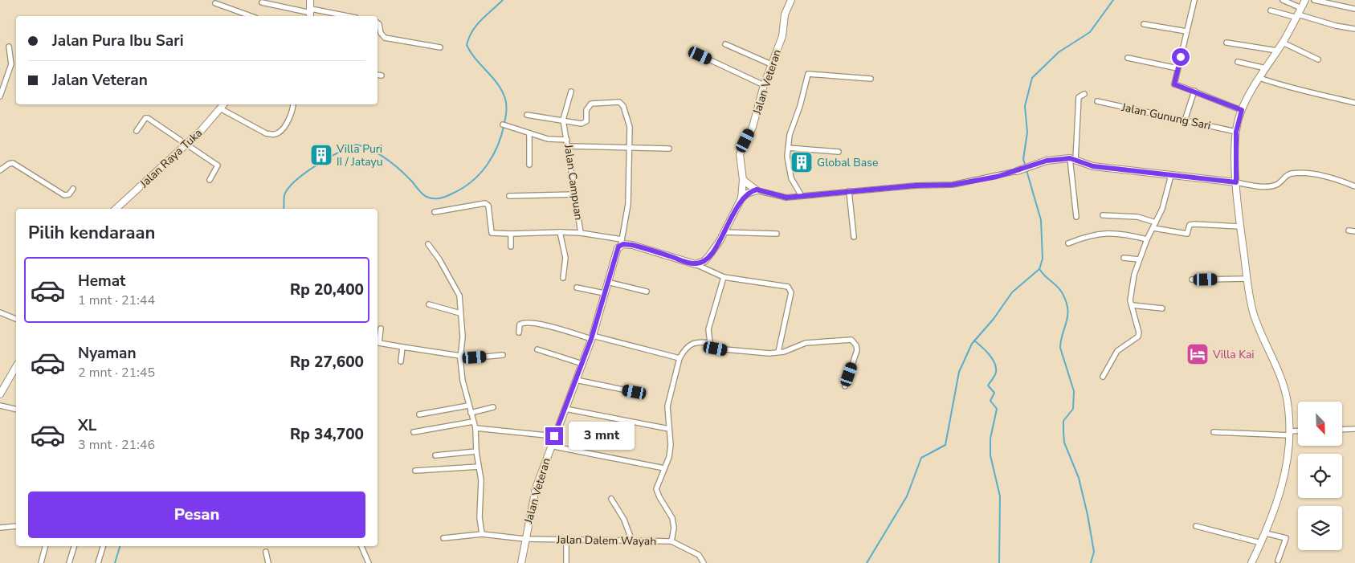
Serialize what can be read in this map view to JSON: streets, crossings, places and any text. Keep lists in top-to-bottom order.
{
  "streets": {
    "street": [
      "Jalan Veteran",
      "Jalan Gunung Sari",
      "Jalan Raya Tuka",
      "Jalan Campuan",
      "Jalan Dalem Wayah"
    ]
  },
  "crossings": [
    ["Jalan Veteran", "Jalan Campuan"],
    ["Jalan Veteran", "Jalan Dalem Wayah"]
  ],
  "places": {
    "building": ["Villa Puri II / Jatayu", "Global Base"],
    "hotel": ["Villa Kai"]
  },
  "north": "bottom right",
  "page": {
    "banner": ["Jalan Pura Ibu Sari", "Jalan Veteran"],
    "heading": "Pilih kendaraan",
    "list": [
      {
        "name": "Hemat",
        "note": "1 mnt · 21:44",
        "value": "Rp 20,400"
      },
      {
        "name": "Nyaman",
        "note": "2 mnt · 21:45",
        "value": "Rp 27,600"
      },
      {
        "name": "XL",
        "note": "3 mnt · 21:46",
        "value": "Rp 34,700"
      }
    ],
    "bubble": "3 mnt",
    "buttons": "Pesan"
  }
}
